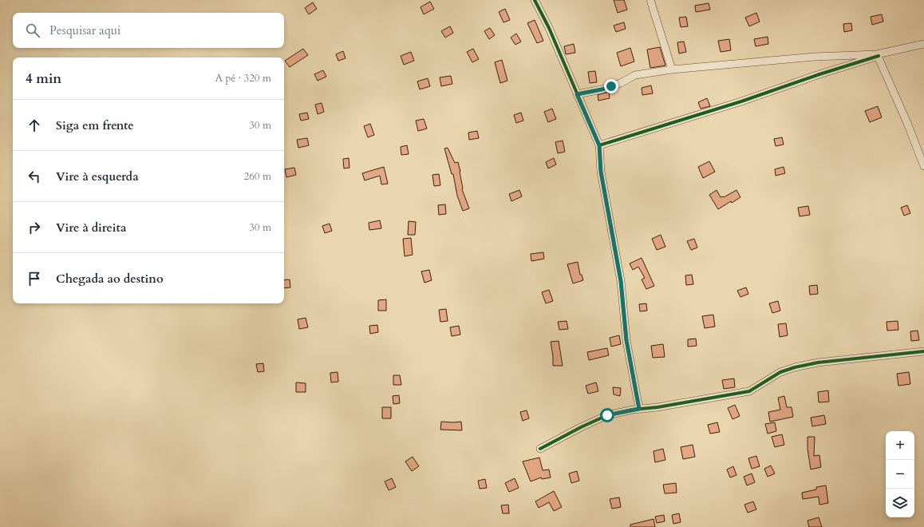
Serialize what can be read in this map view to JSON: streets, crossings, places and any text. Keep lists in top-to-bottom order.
{
  "page": {
    "search": "Pesquisar aqui",
    "heading": ["4 min", "A pé · 320 m"],
    "list": [
      ["Siga em frente", "30 m"],
      ["Vire à esquerda", "260 m"],
      ["Vire à direita", "30 m"],
      "Chegada ao destino"
    ],
    "map_buttons": ["+", "−"]
  }
}
